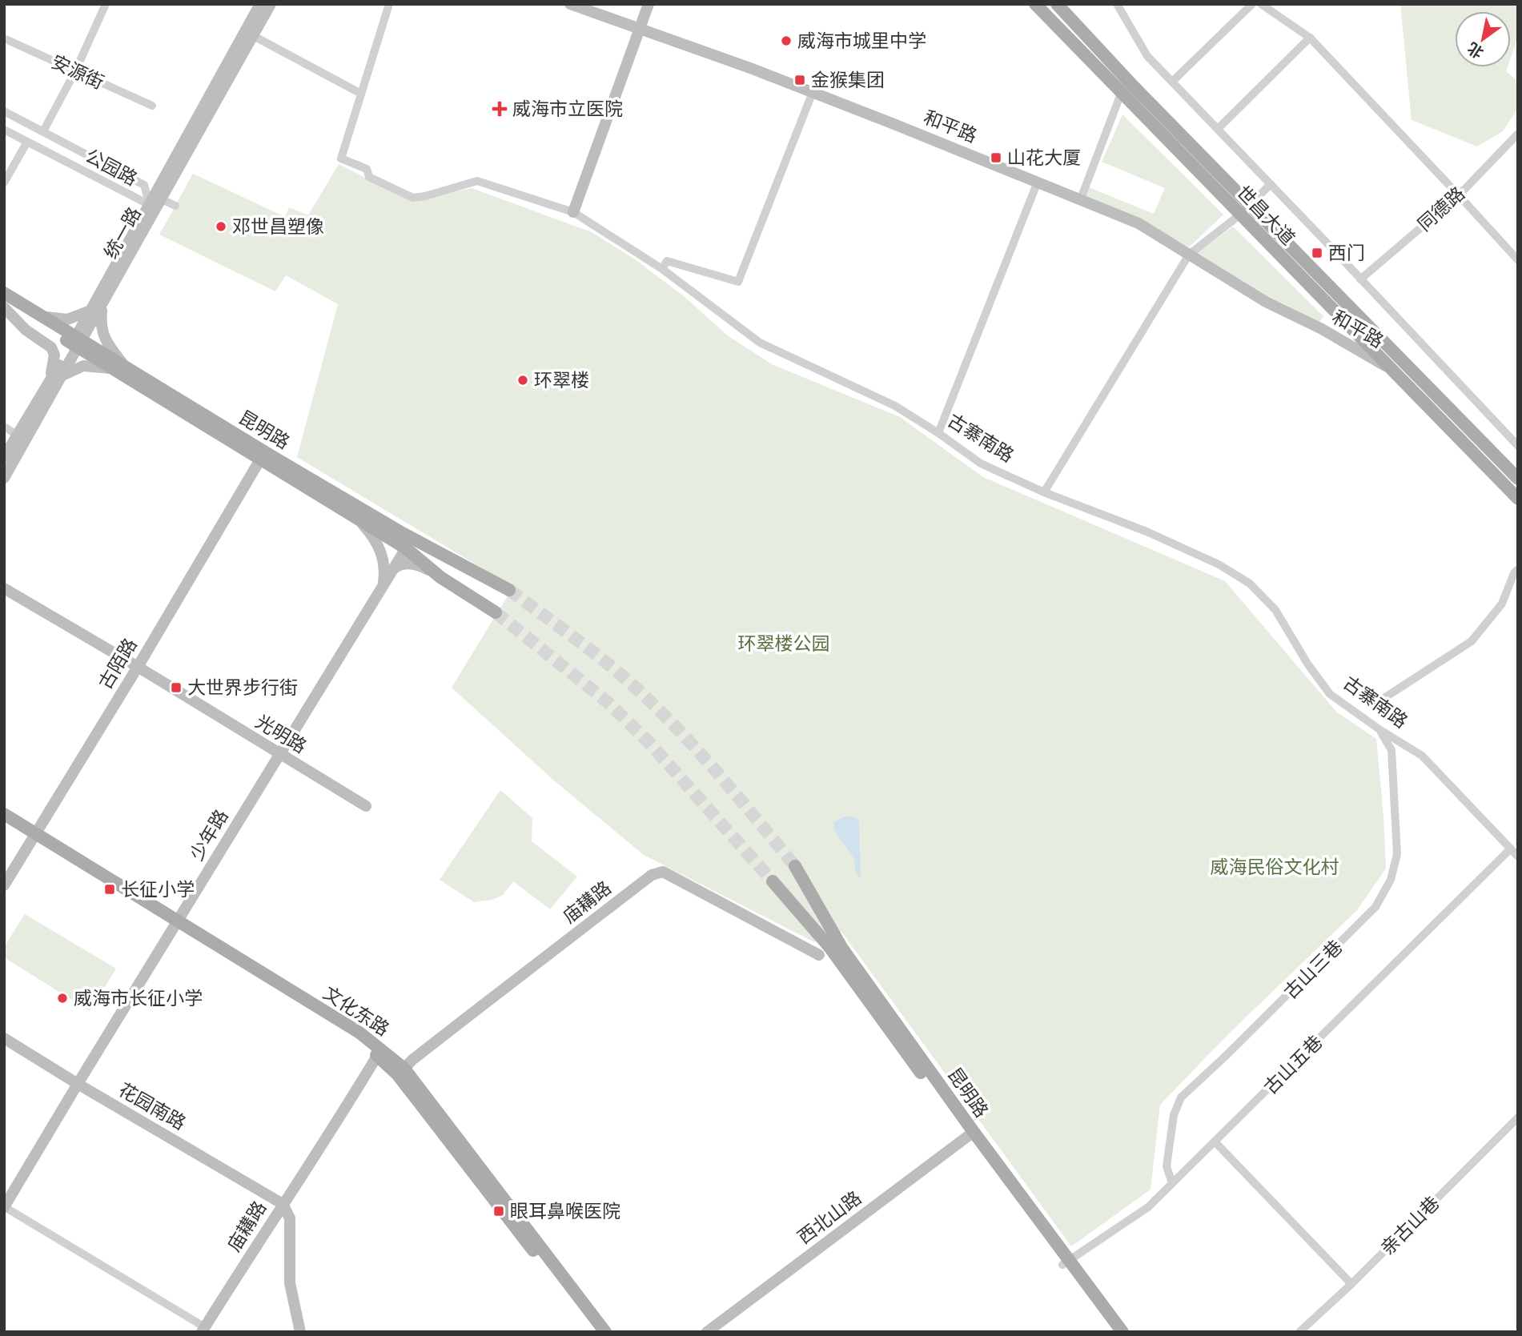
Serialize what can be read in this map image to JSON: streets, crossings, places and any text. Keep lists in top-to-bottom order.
{
  "streets": {
    "main road": ["世昌大道", "昆明路", "文化东路"],
    "street": [
      "安源街",
      "和平路",
      "公园路",
      "同德路",
      "统一路",
      "古寨南路",
      "古陌路",
      "光明路",
      "少年路",
      "庙耩路",
      "古山三巷",
      "古山五巷",
      "花园南路",
      "西北山路",
      "亲古山巷"
    ]
  },
  "crossings": [
    ["和平路", "世昌大道"],
    ["公园路", "统一路"],
    ["统一路", "昆明路"],
    ["昆明路", "古陌路"],
    ["昆明路", "少年路"],
    ["昆明路", "古山五巷"],
    ["昆明路", "西北山路"],
    ["古寨南路", "古山三巷"],
    ["古寨南路", "古山五巷"],
    ["古陌路", "光明路"],
    ["古陌路", "文化东路"],
    ["光明路", "少年路"],
    ["少年路", "文化东路"],
    ["少年路", "花园南路"],
    ["庙耩路", "文化东路"],
    ["庙耩路", "花园南路"],
    ["古山三巷", "古山五巷"]
  ],
  "parks": ["环翠楼公园", "威海民俗文化村"],
  "places": {
    "other": [
      "威海市城里中学",
      "邓世昌塑像",
      "环翠楼",
      "威海市长征小学"
    ],
    "transit": [
      "金猴集团",
      "山花大厦",
      "西门",
      "大世界步行街",
      "长征小学",
      "眼耳鼻喉医院"
    ],
    "health": ["威海市立医院"]
  },
  "north": "bottom left"
}
